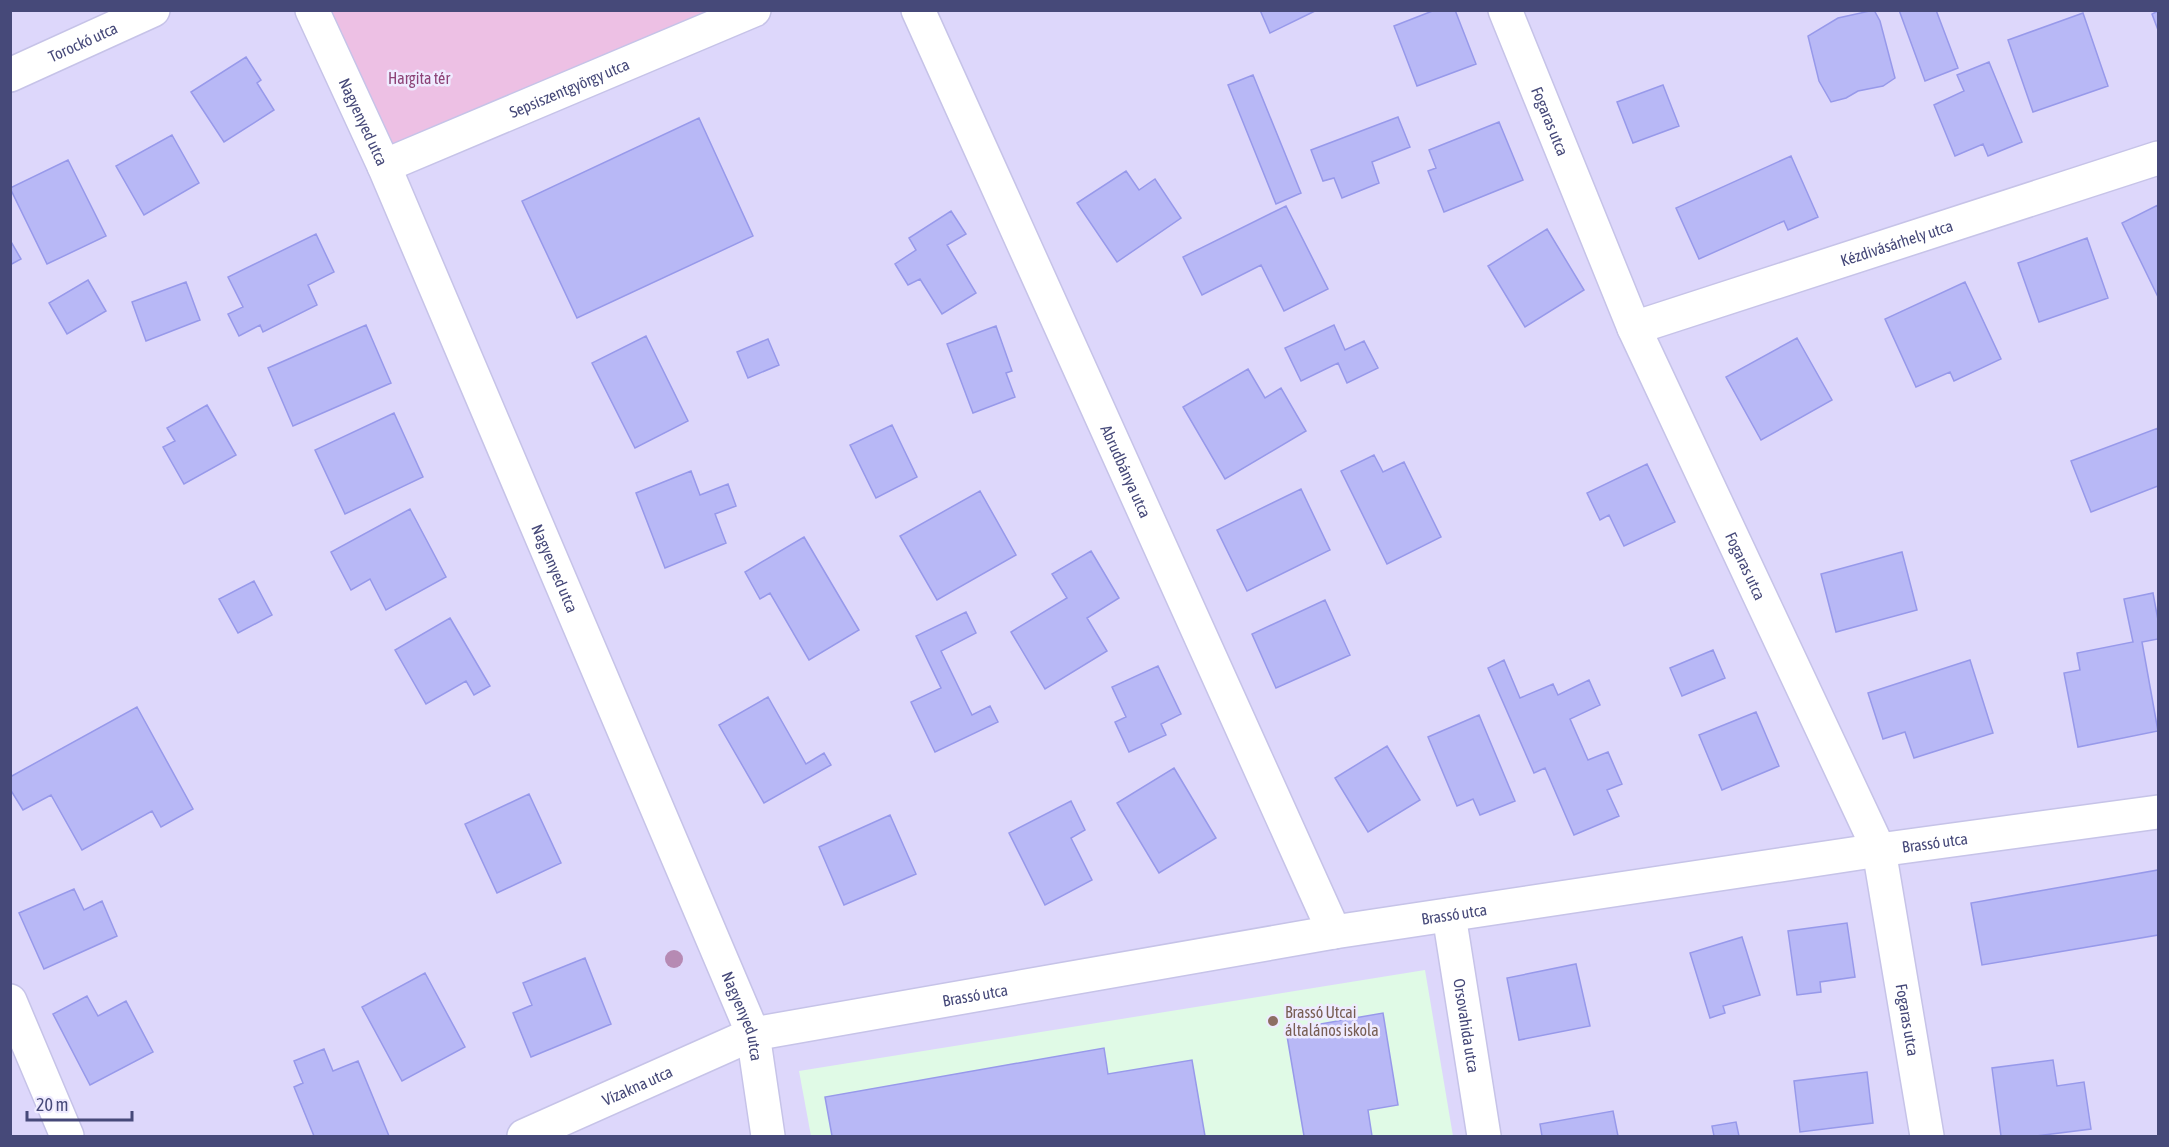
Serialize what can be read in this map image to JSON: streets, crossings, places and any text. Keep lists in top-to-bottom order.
{
  "streets": {
    "street": [
      "Torockó utca",
      "Sepsiszentgyörgy utca",
      "Fogaras utca",
      "Nagyenyed utca",
      "Kézdivásárhely utca",
      "Abrudbánya utca",
      "Brassó utca",
      "Orsovahida utca",
      "Vízakna utca"
    ]
  },
  "crossings": [
    ["Sepsiszentgyörgy utca", "Nagyenyed utca"],
    ["Fogaras utca", "Kézdivásárhely utca"],
    ["Fogaras utca", "Brassó utca"],
    ["Nagyenyed utca", "Brassó utca"],
    ["Nagyenyed utca", "Vízakna utca"],
    ["Abrudbánya utca", "Brassó utca"],
    ["Brassó utca", "Orsovahida utca"],
    ["Brassó utca", "Vízakna utca"]
  ],
  "parks": ["Hargita tér"],
  "places": ["Brassó Utcai általános iskola"],
  "scale_bar": "20 m"
}
